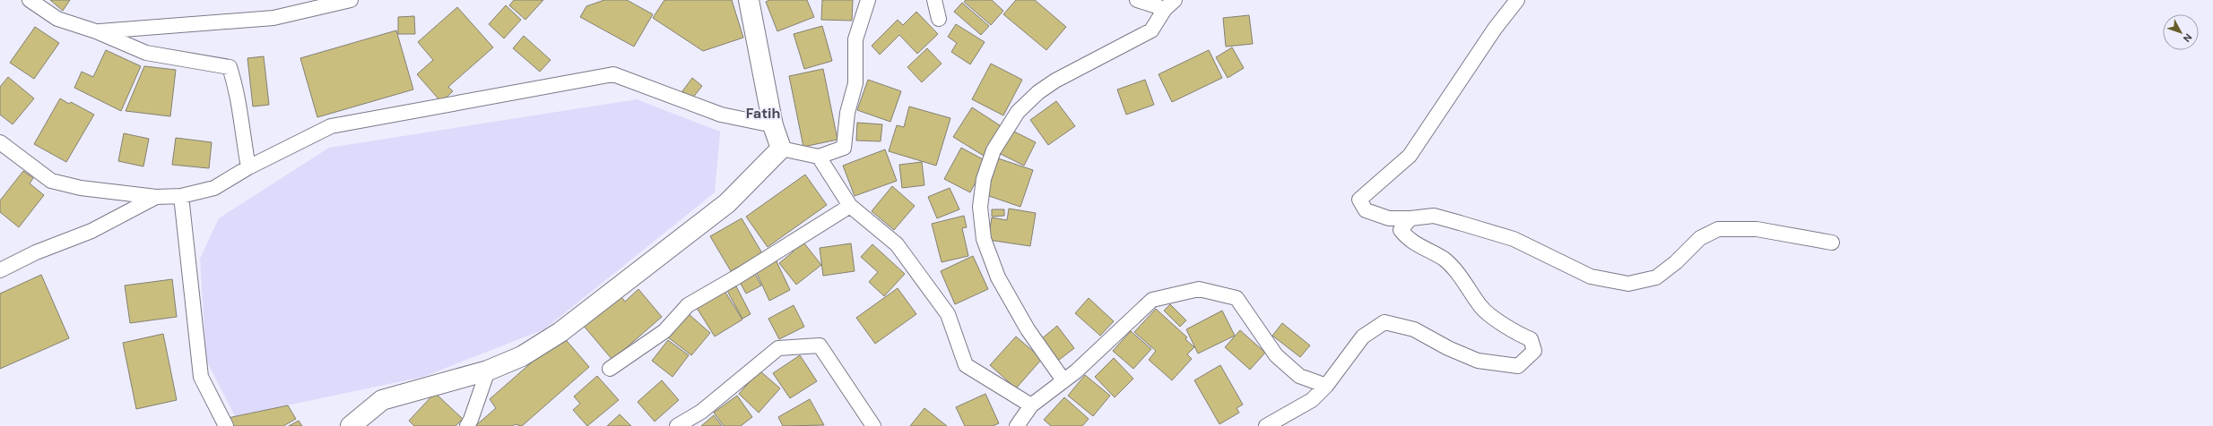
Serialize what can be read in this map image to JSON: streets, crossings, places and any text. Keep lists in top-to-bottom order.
{
  "districts": ["Fatih"],
  "north": "bottom right"
}
